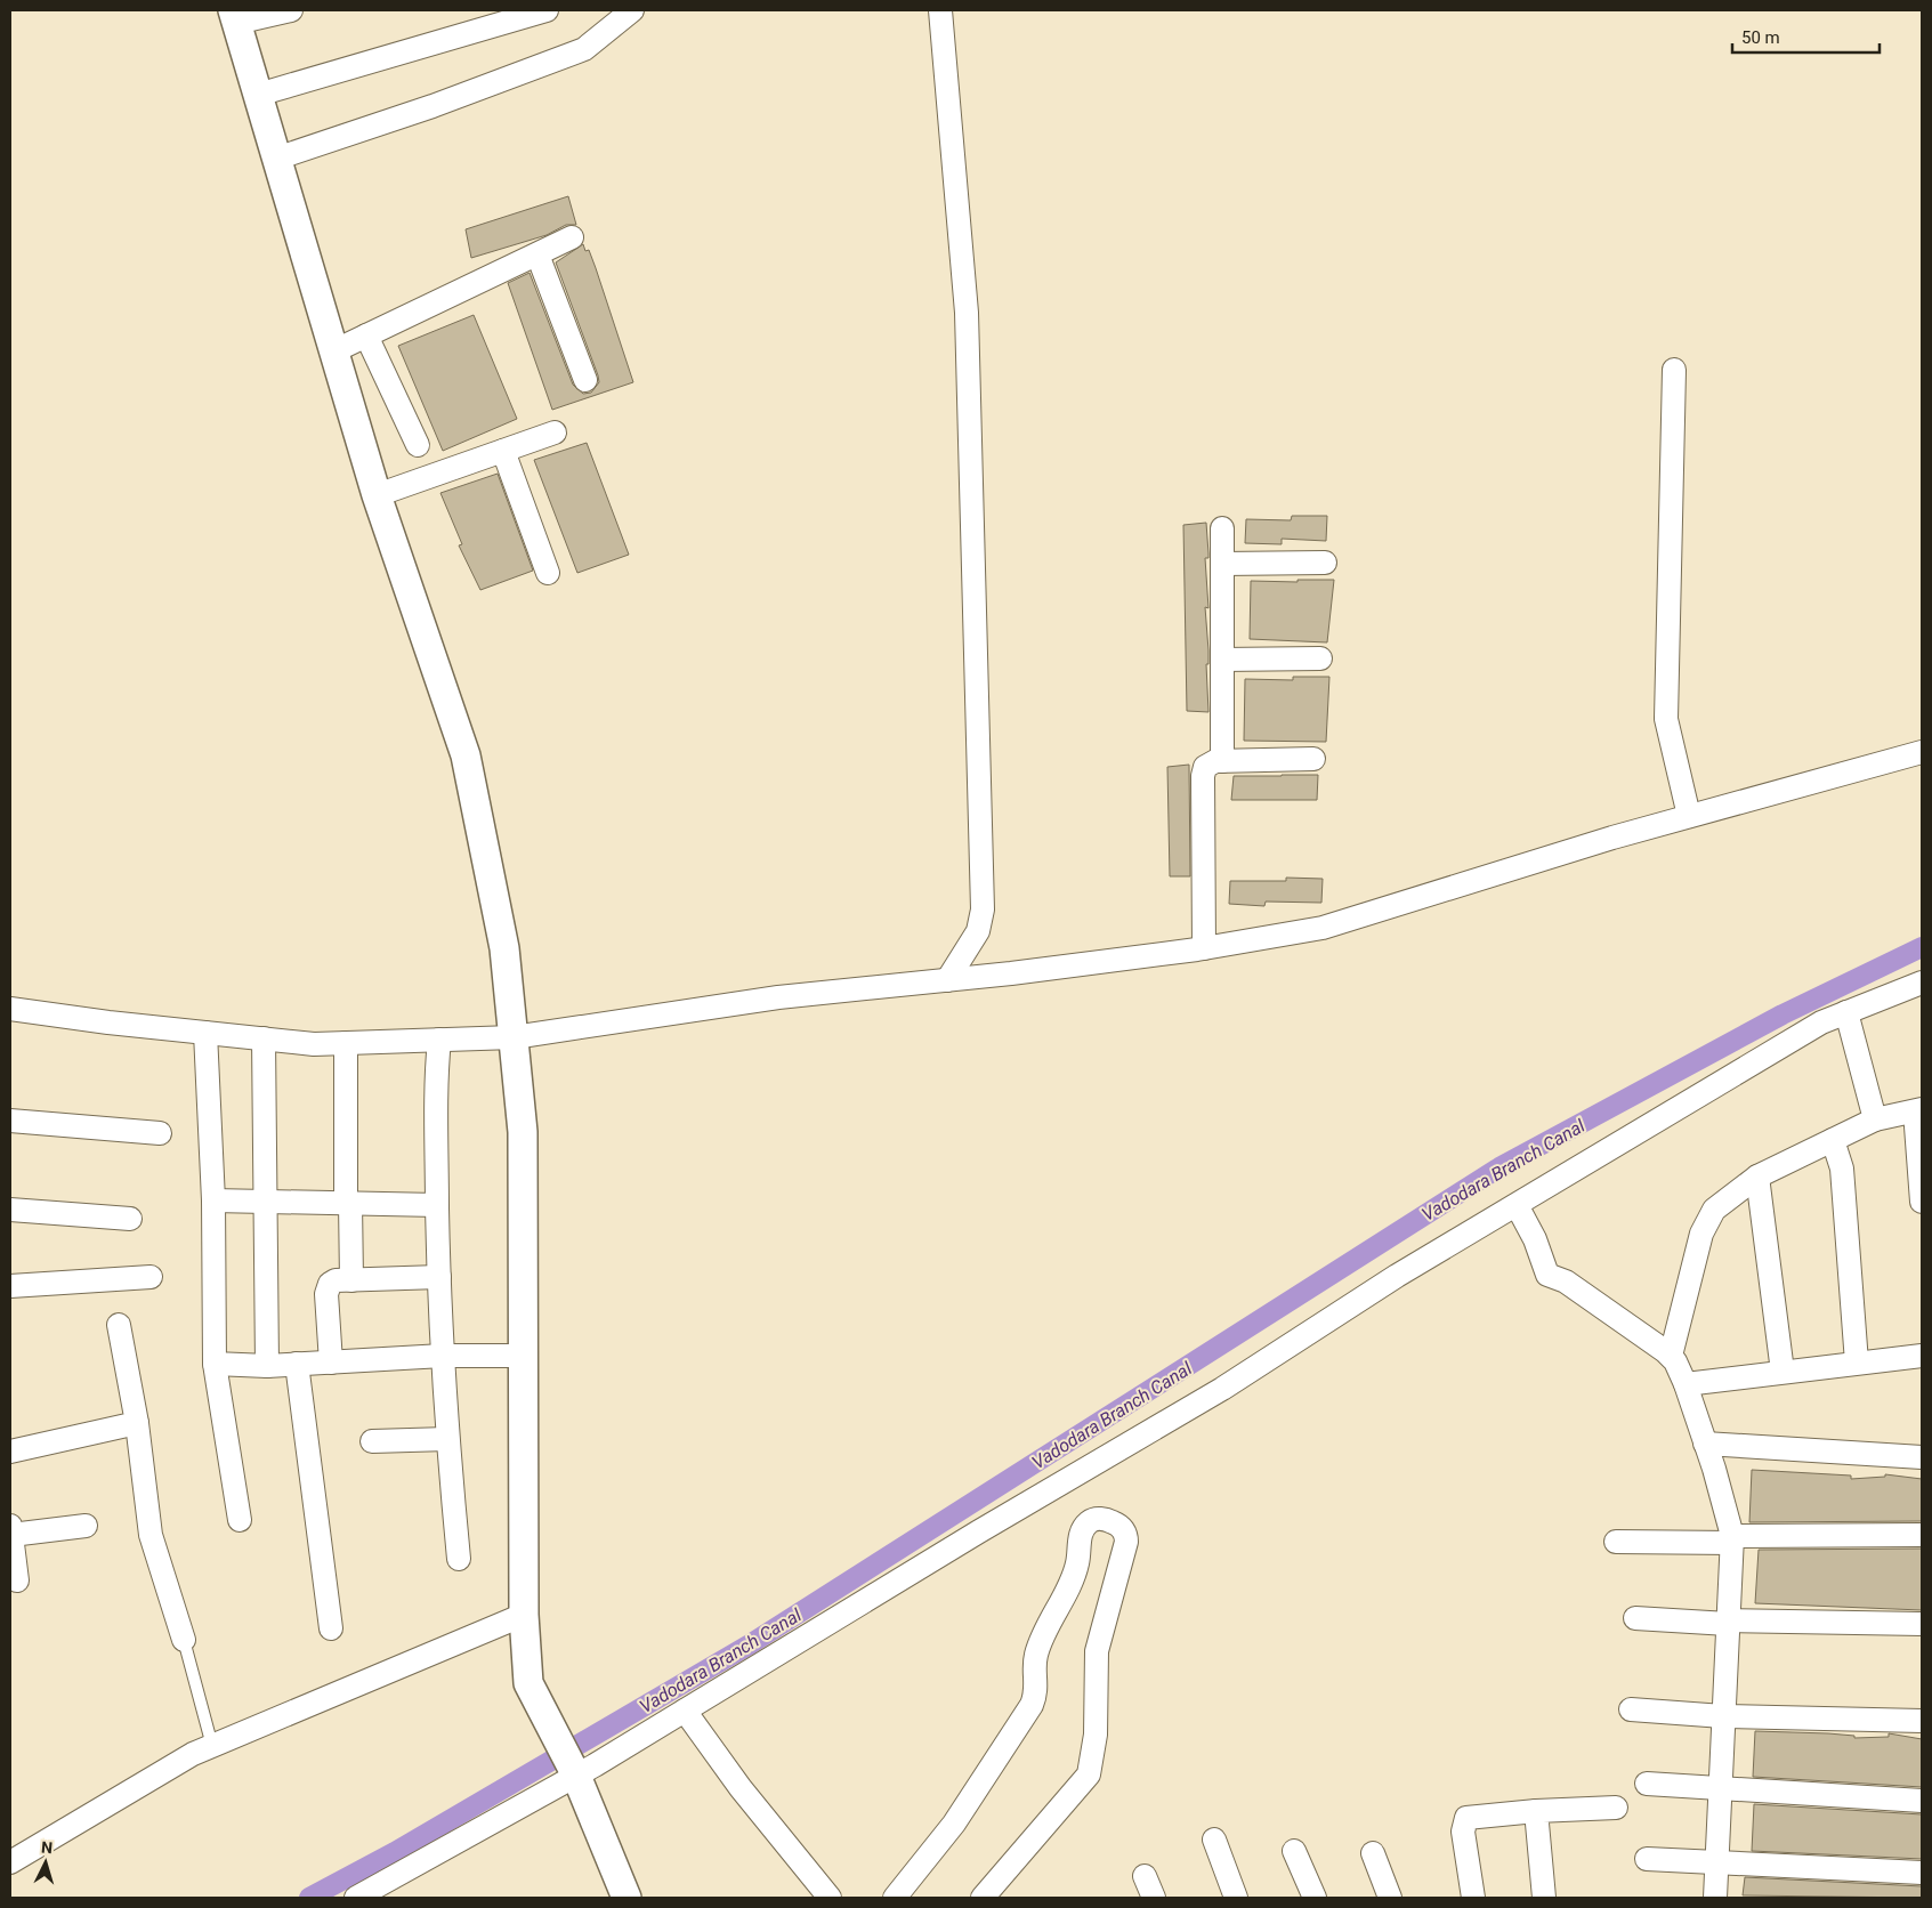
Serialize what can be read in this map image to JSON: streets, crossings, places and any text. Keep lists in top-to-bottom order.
{
  "water": ["Vadodara Branch Canal"],
  "scale_bar": "50 m",
  "north": "top"
}
